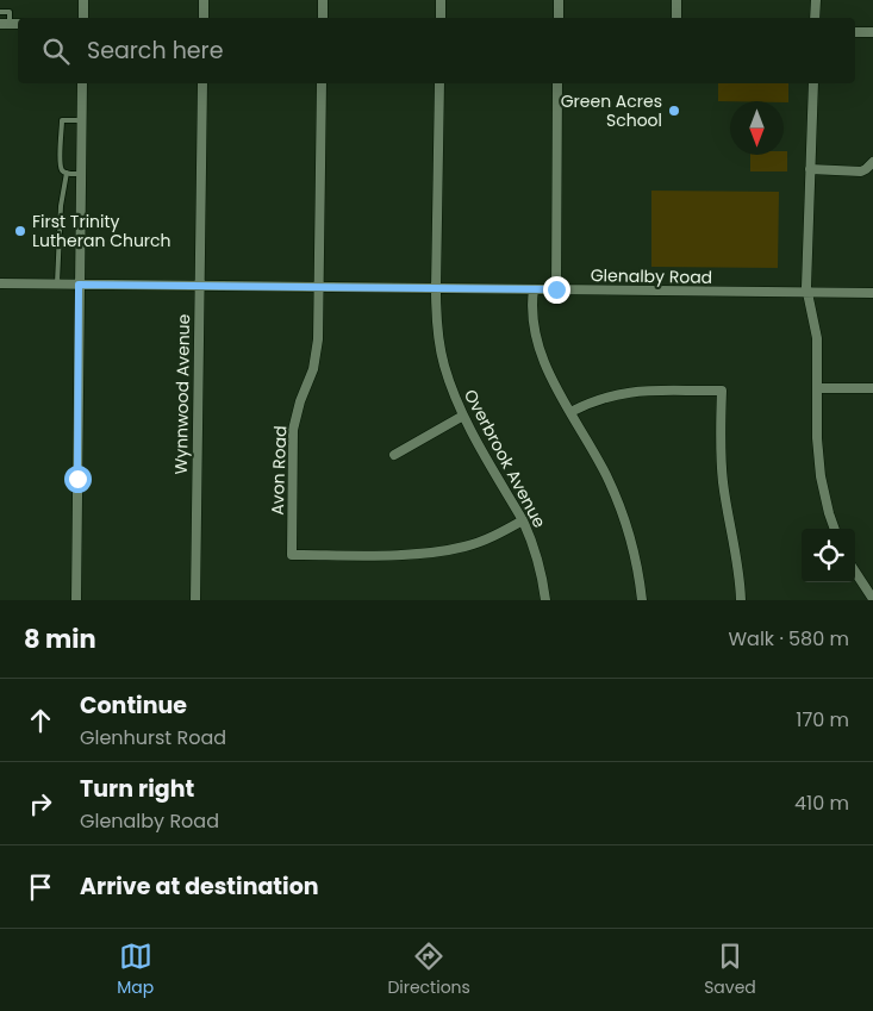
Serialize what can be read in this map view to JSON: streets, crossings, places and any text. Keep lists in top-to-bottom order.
{
  "streets": {
    "street": [
      "Glenalby Road",
      "Wynnwood Avenue",
      "Overbrook Avenue",
      "Avon Road"
    ]
  },
  "crossings": [
    ["Glenalby Road", "Wynnwood Avenue"],
    ["Glenalby Road", "Overbrook Avenue"],
    ["Glenalby Road", "Avon Road"],
    ["Overbrook Avenue", "Avon Road"]
  ],
  "places": ["Green Acres School", "First Trinity Lutheran Church"],
  "north": "bottom",
  "page": {
    "search": "Search here",
    "heading": ["8 min", "Walk · 580 m"],
    "list": [
      ["Continue", "Glenhurst Road", "170 m"],
      ["Turn right", "Glenalby Road", "410 m"],
      "Arrive at destination"
    ],
    "nav": ["Map", "Directions", "Saved"]
  }
}
